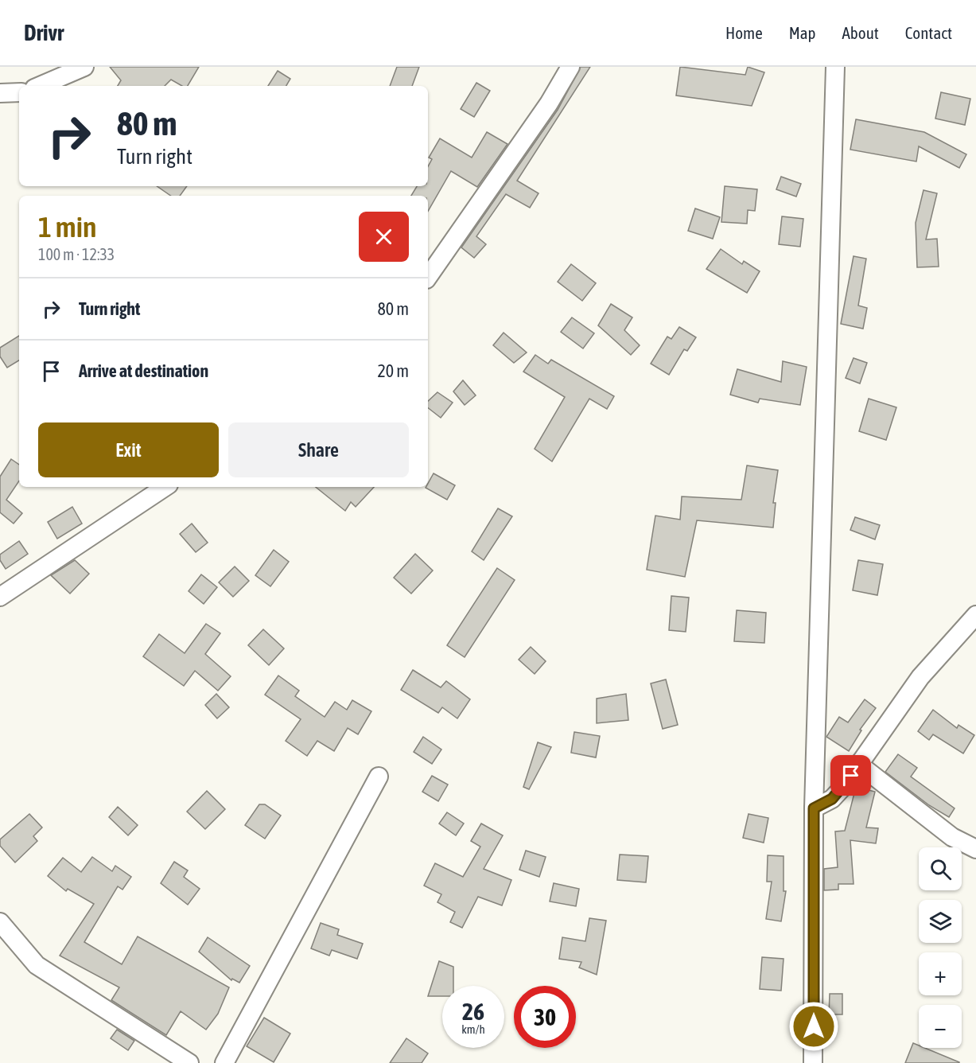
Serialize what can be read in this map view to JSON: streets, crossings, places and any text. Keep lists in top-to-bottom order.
{
  "page": {
    "header": "Drivr",
    "nav": [
      "Home",
      "Map",
      "About",
      "Contact"
    ],
    "turn": ["80 m", "Turn right"],
    "heading": ["1 min", "100 m · 12:33"],
    "list": [
      {
        "name": "Turn right",
        "value": "80 m"
      },
      {
        "name": "Arrive at destination",
        "value": "20 m"
      }
    ],
    "buttons": ["Exit", "Share"],
    "map_buttons": ["+", "−"],
    "speed": "26 km/h",
    "limit": "30"
  }
}
